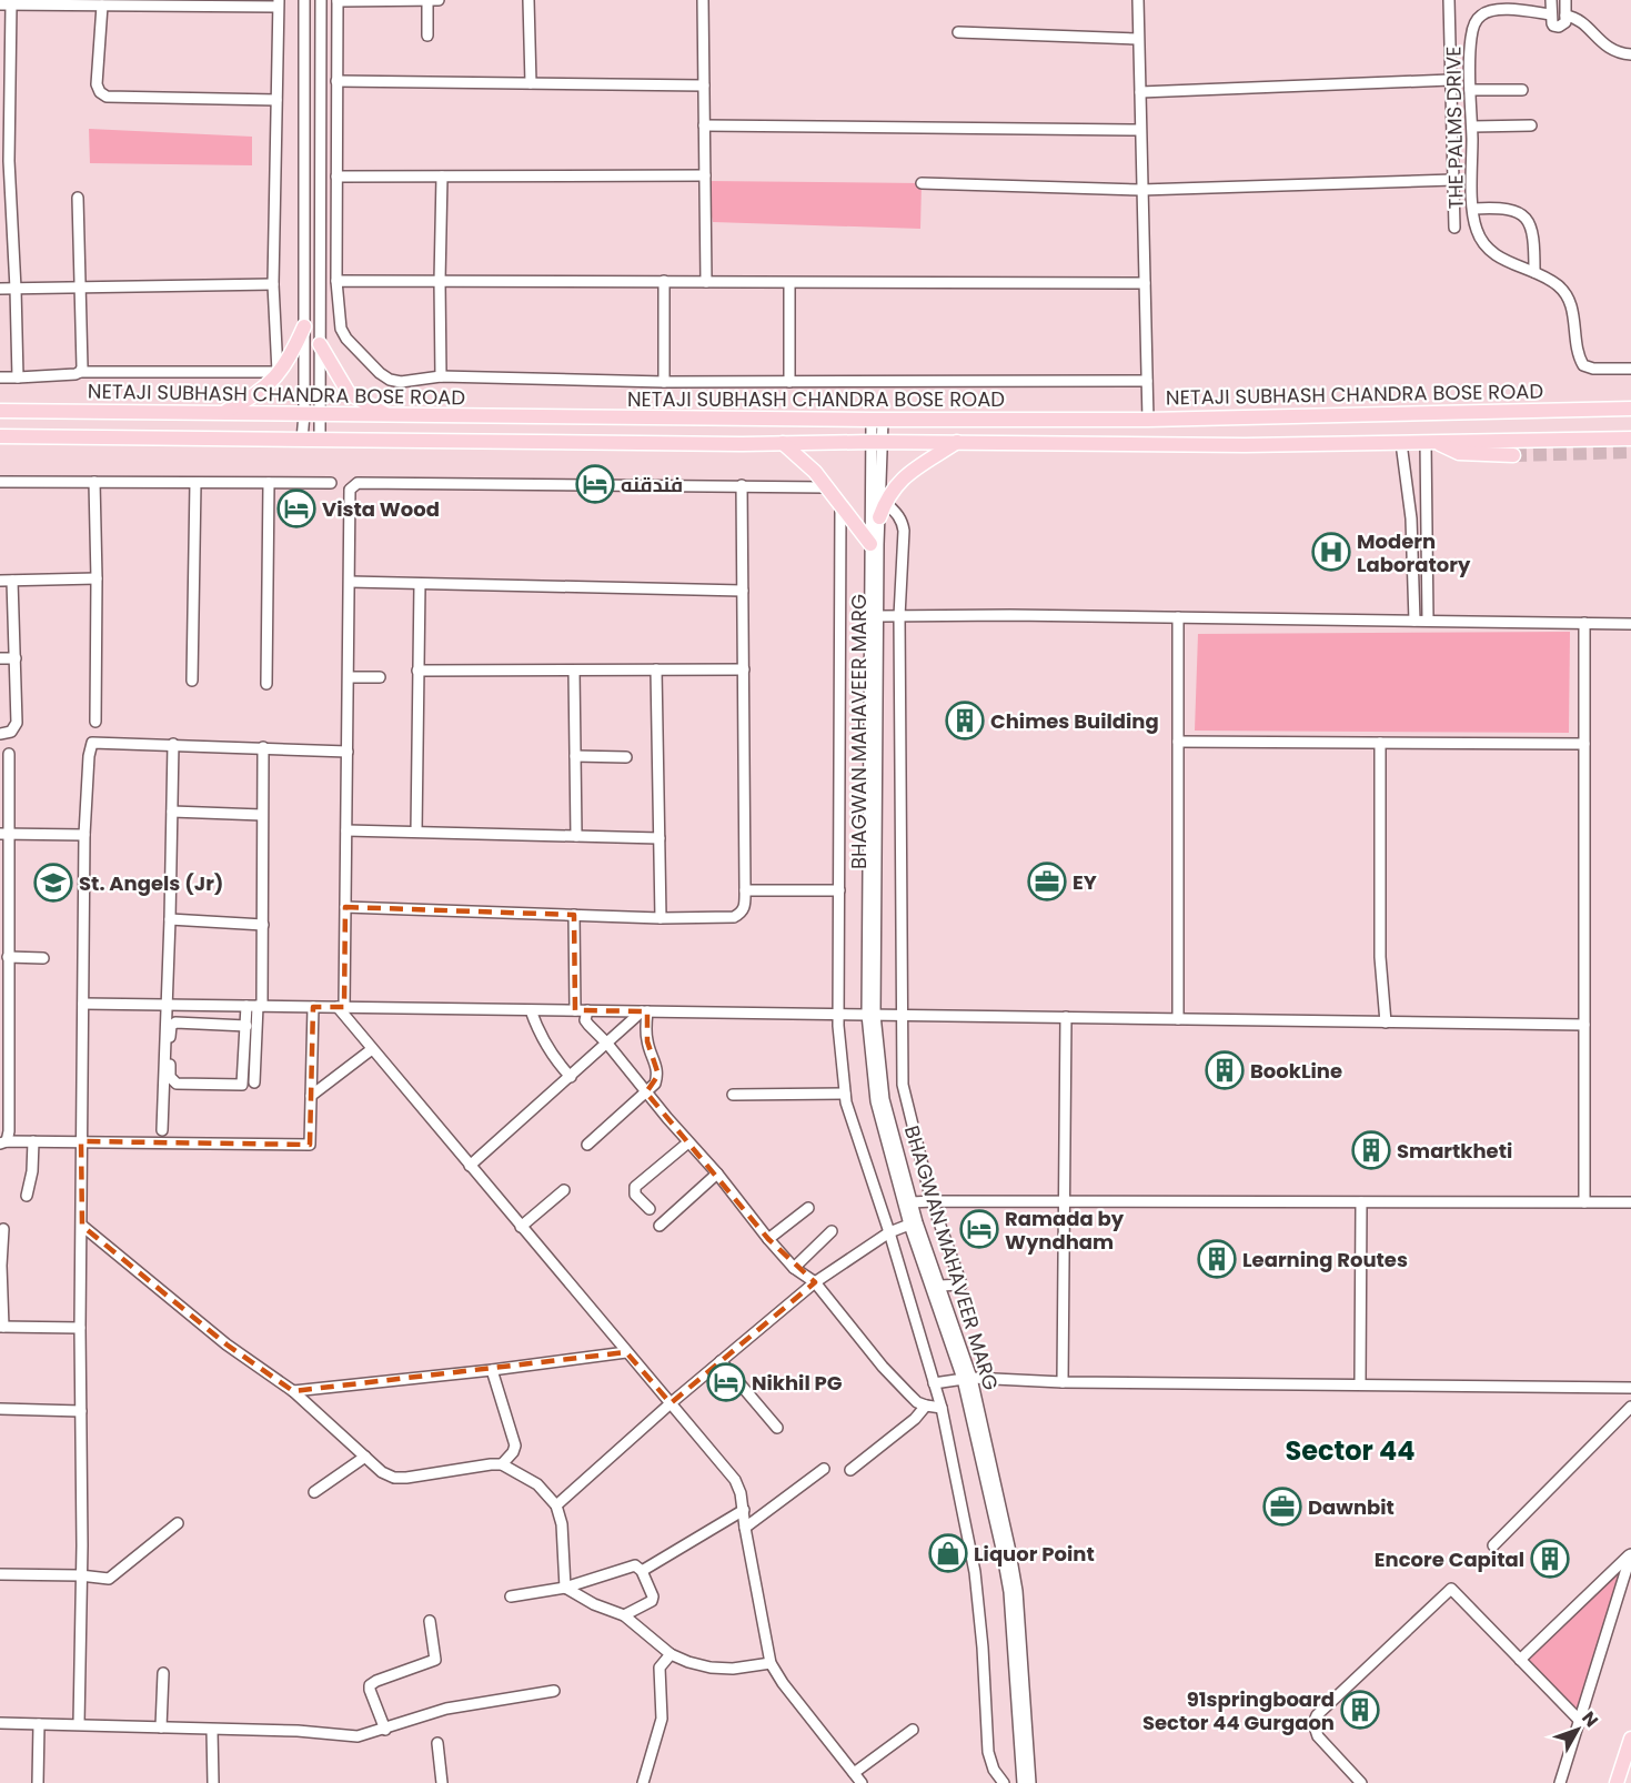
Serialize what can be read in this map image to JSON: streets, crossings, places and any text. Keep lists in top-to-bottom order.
{
  "streets": {
    "main road": ["NETAJI SUBHASH CHANDRA BOSE ROAD"],
    "street": ["THE PALMS DRIVE", "BHAGWAN MAHAVEER MARG"]
  },
  "crossings": [
    ["NETAJI SUBHASH CHANDRA BOSE ROAD", "BHAGWAN MAHAVEER MARG"]
  ],
  "districts": ["Sector 44"],
  "places": {
    "hotel": [
      "فندقنه",
      "Vista Wood",
      "Ramada by Wyndham",
      "Nikhil PG"
    ],
    "hospital": ["Modern Laboratory"],
    "building": [
      "Chimes Building",
      "BookLine",
      "Smartkheti",
      "Learning Routes",
      "Encore Capital",
      "91springboard Sector 44 Gurgaon"
    ],
    "office": ["EY", "Dawnbit"],
    "school or university": ["St. Angels (Jr)"],
    "shop": ["Liquor Point"]
  },
  "north": "top right"
}
